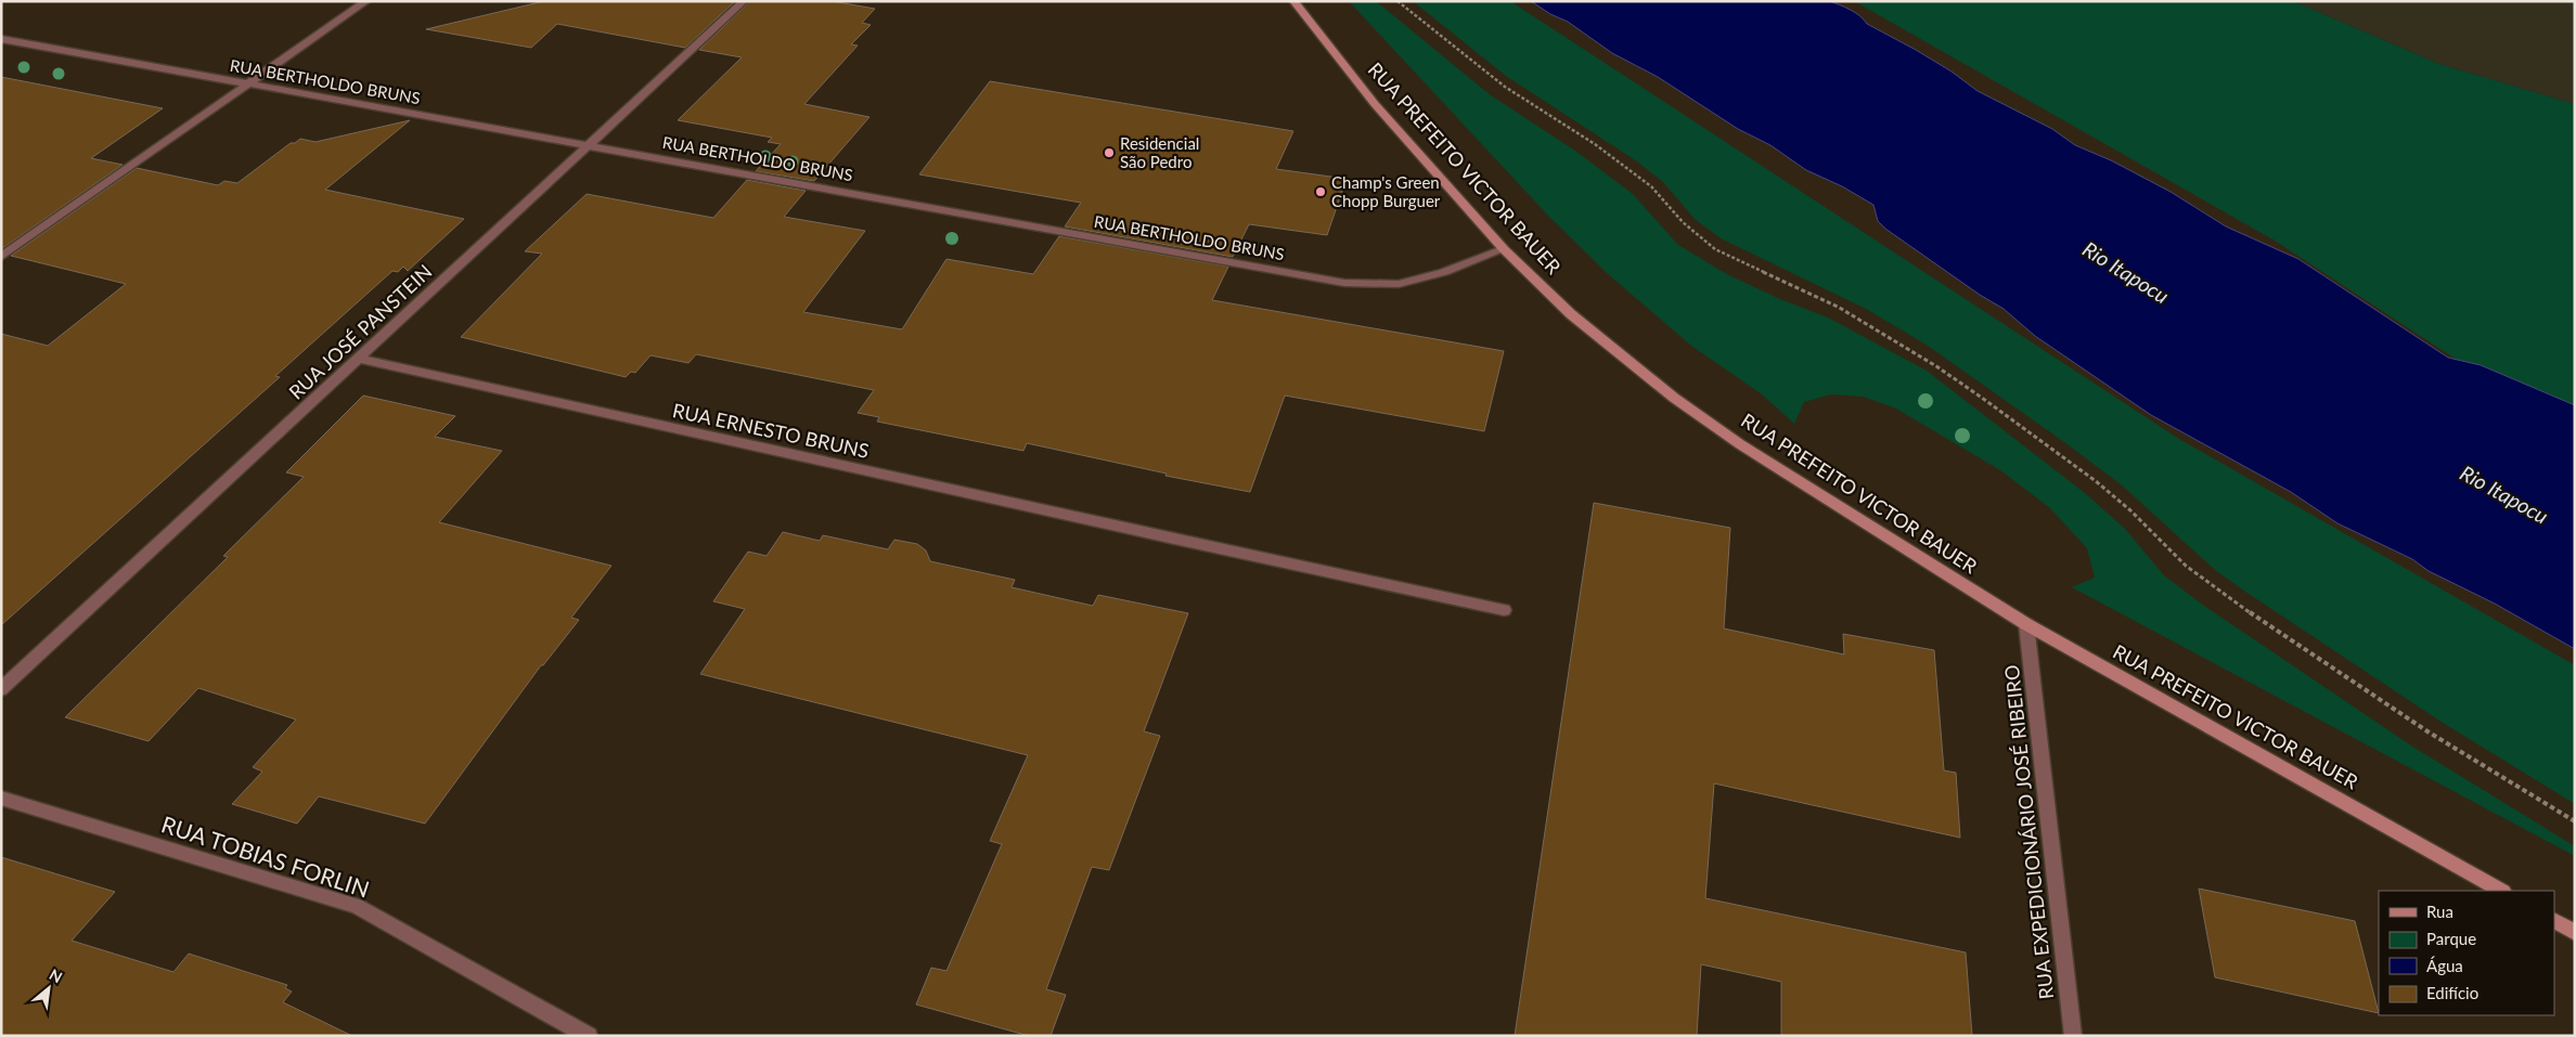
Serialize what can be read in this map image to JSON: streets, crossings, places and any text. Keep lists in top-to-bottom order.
{
  "streets": {
    "main road": ["RUA PREFEITO VICTOR BAUER"],
    "street": [
      "RUA BERTHOLDO BRUNS",
      "RUA JOSÉ PANSTEIN",
      "RUA ERNESTO BRUNS",
      "RUA EXPEDICIONÁRIO JOSÉ RIBEIRO",
      "RUA TOBIAS FORLIN"
    ]
  },
  "crossings": [
    ["RUA BERTHOLDO BRUNS", "RUA PREFEITO VICTOR BAUER"],
    ["RUA BERTHOLDO BRUNS", "RUA JOSÉ PANSTEIN"],
    ["RUA PREFEITO VICTOR BAUER", "RUA EXPEDICIONÁRIO JOSÉ RIBEIRO"],
    ["RUA JOSÉ PANSTEIN", "RUA ERNESTO BRUNS"]
  ],
  "water": ["Rio Itapocu"],
  "places": ["Residencial São Pedro", "Champ's Green Chopp Burguer"],
  "legend": [
    "Rua",
    "Parque",
    "Água",
    "Edifício"
  ],
  "north": "top right"
}
